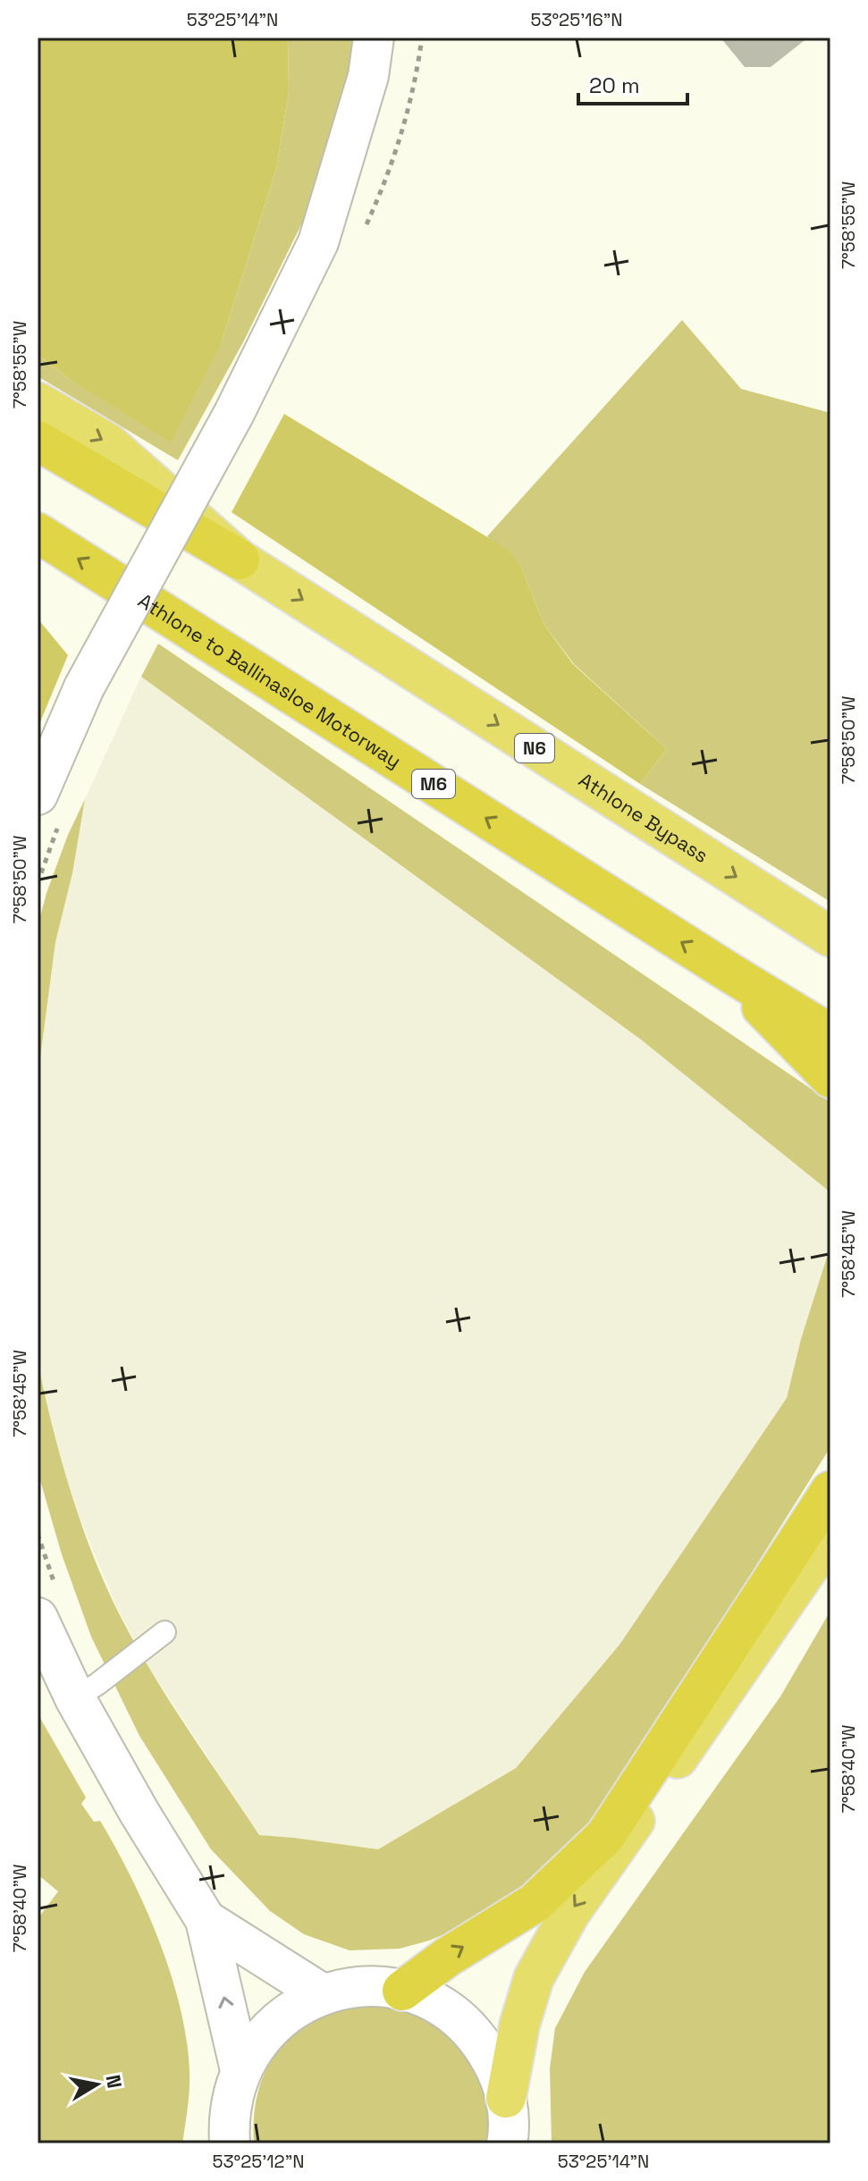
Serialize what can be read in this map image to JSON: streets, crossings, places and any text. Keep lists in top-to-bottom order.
{
  "streets": {
    "highway": [
      "Athlone to Ballinasloe Motorway",
      "N6",
      "M6",
      "Athlone Bypass"
    ]
  },
  "one_way": ["Athlone to Ballinasloe Motorway"],
  "scale_bar": "20 m",
  "north": "right",
  "coordinates": [
    "53°25'14\"N",
    "53°25'16\"N",
    "7°58'55\"W",
    "7°58'50\"W",
    "7°58'45\"W",
    "7°58'40\"W",
    "53°25'12\"N"
  ]
}
